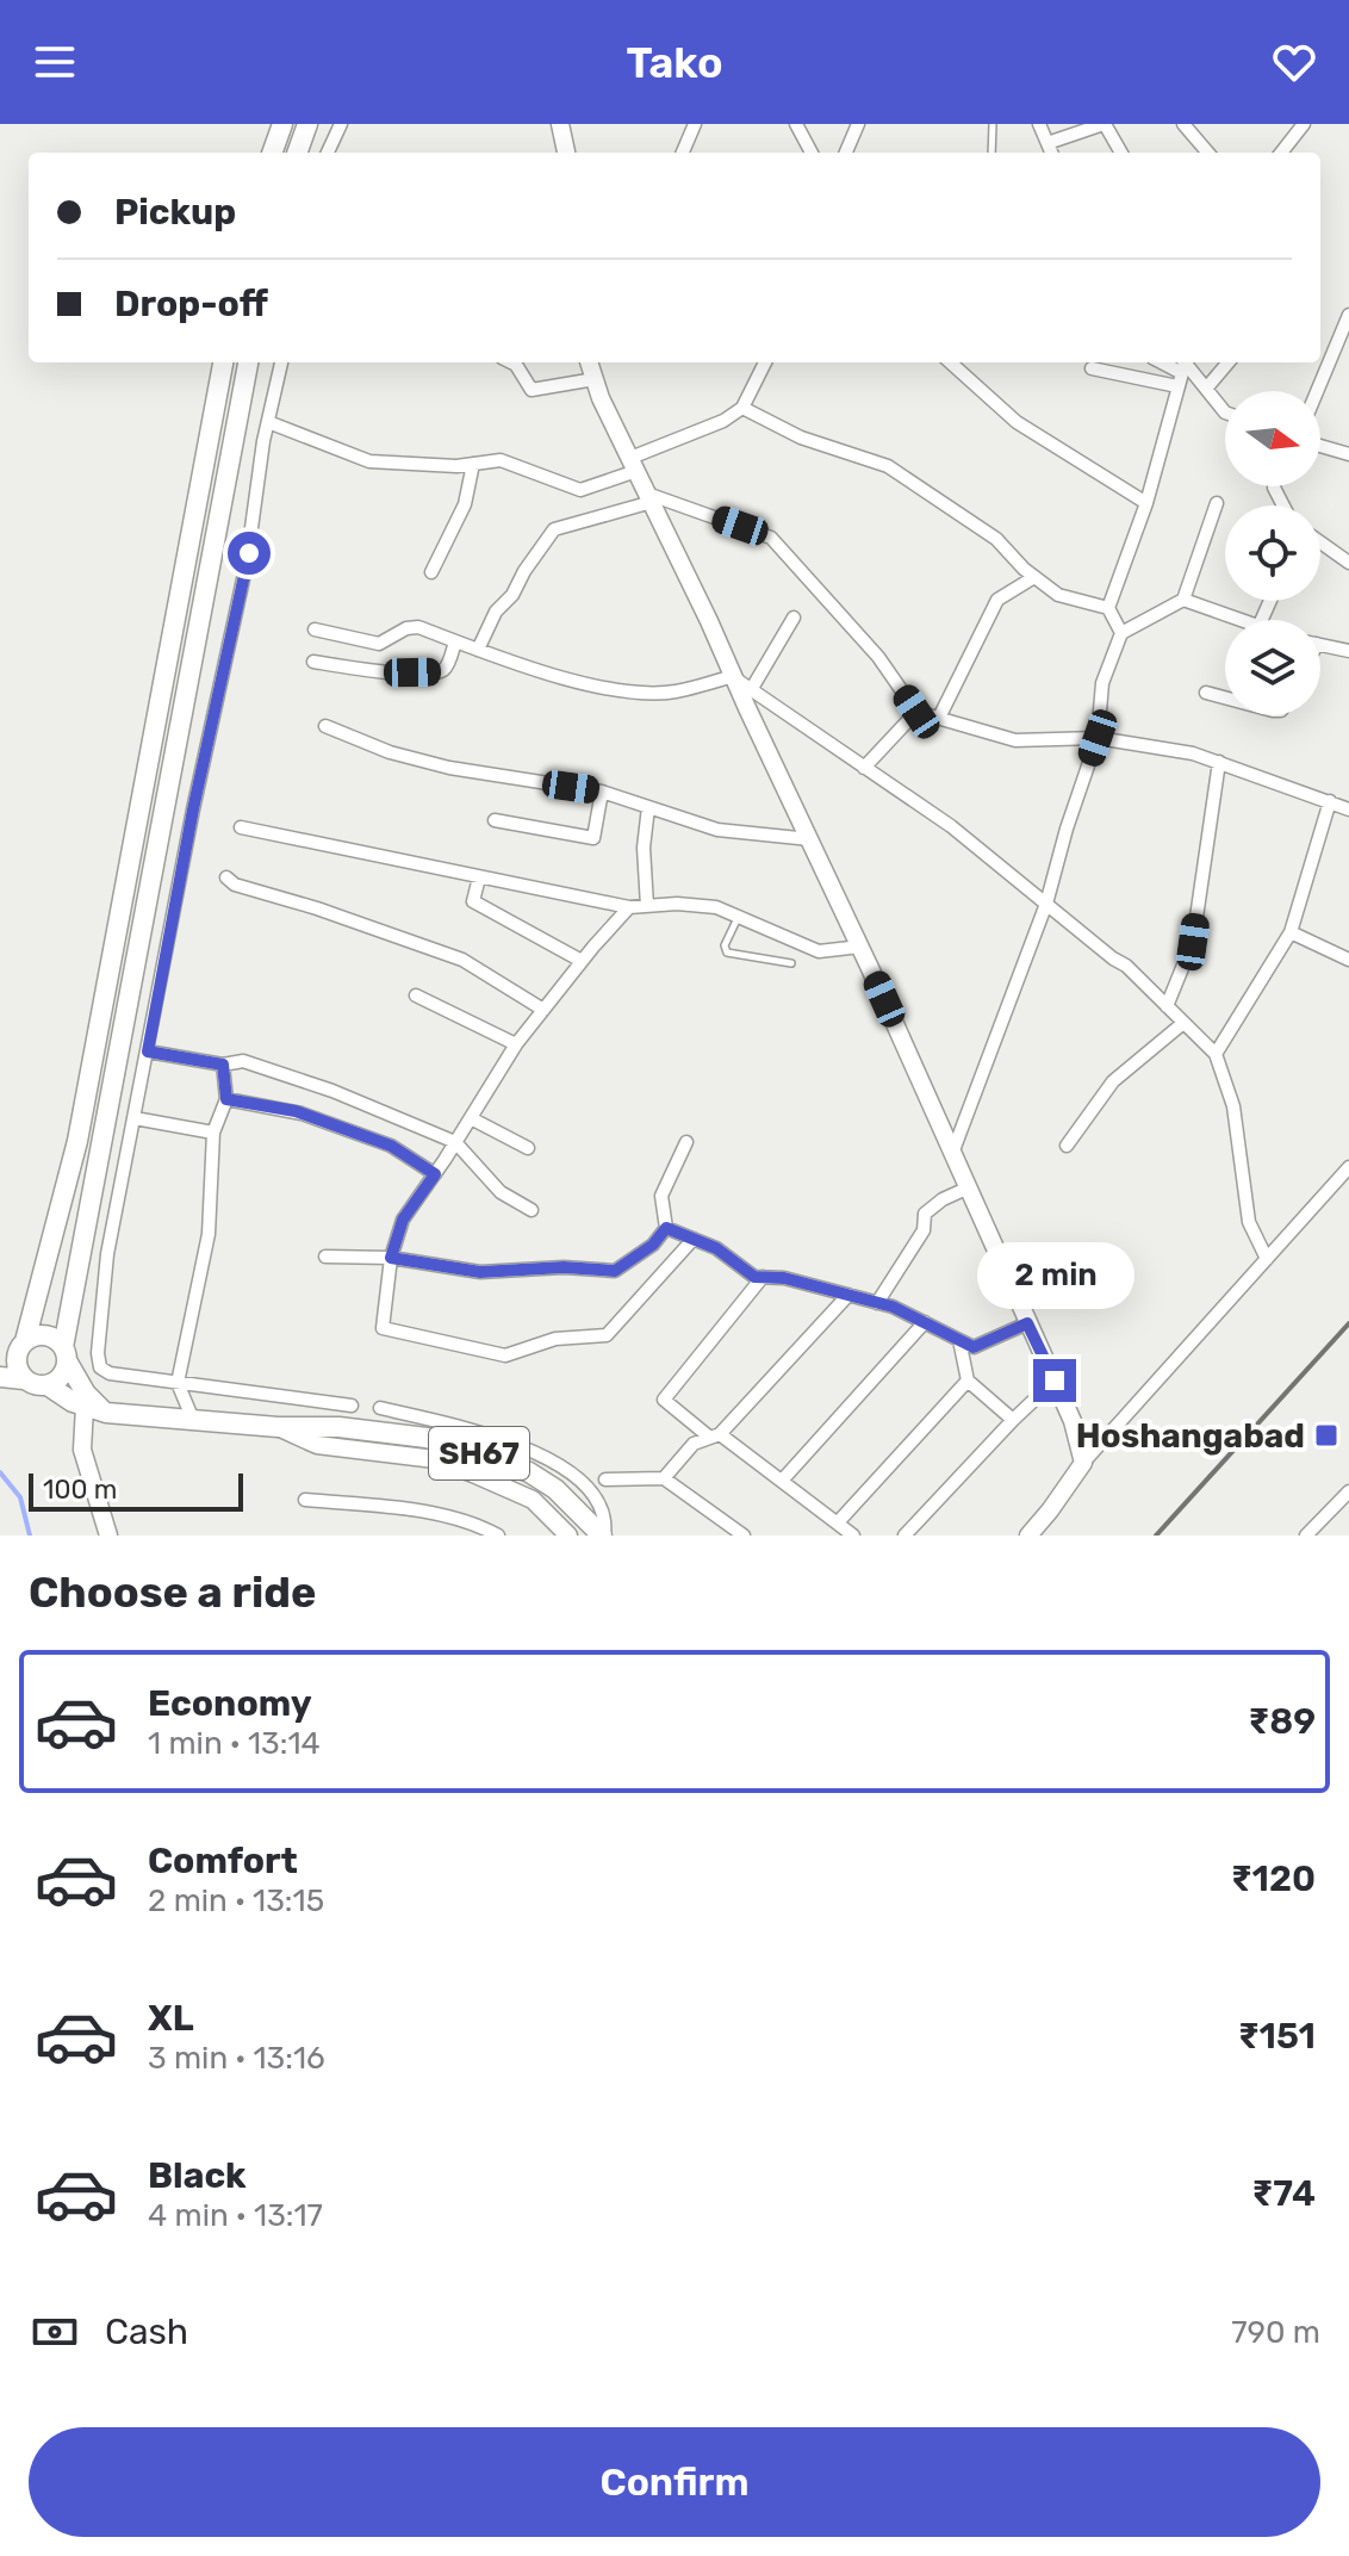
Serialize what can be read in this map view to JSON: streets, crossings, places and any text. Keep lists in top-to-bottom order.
{
  "streets": {
    "main road": ["SH67"]
  },
  "places": {
    "transit": ["Hoshangabad"]
  },
  "scale_bar": "100 m",
  "north": "right",
  "page": {
    "header": "Tako",
    "banner": ["Pickup", "Drop-off"],
    "bubble": "2 min",
    "scale": "100 m",
    "heading": "Choose a ride",
    "list": [
      {
        "name": "Economy",
        "note": "1 min · 13:14",
        "value": "₹89"
      },
      {
        "name": "Comfort",
        "note": "2 min · 13:15",
        "value": "₹120"
      },
      {
        "name": "XL",
        "note": "3 min · 13:16",
        "value": "₹151"
      },
      {
        "name": "Black",
        "note": "4 min · 13:17",
        "value": "₹74"
      }
    ],
    "pay": ["Cash", "790 m"],
    "buttons": "Confirm"
  }
}
